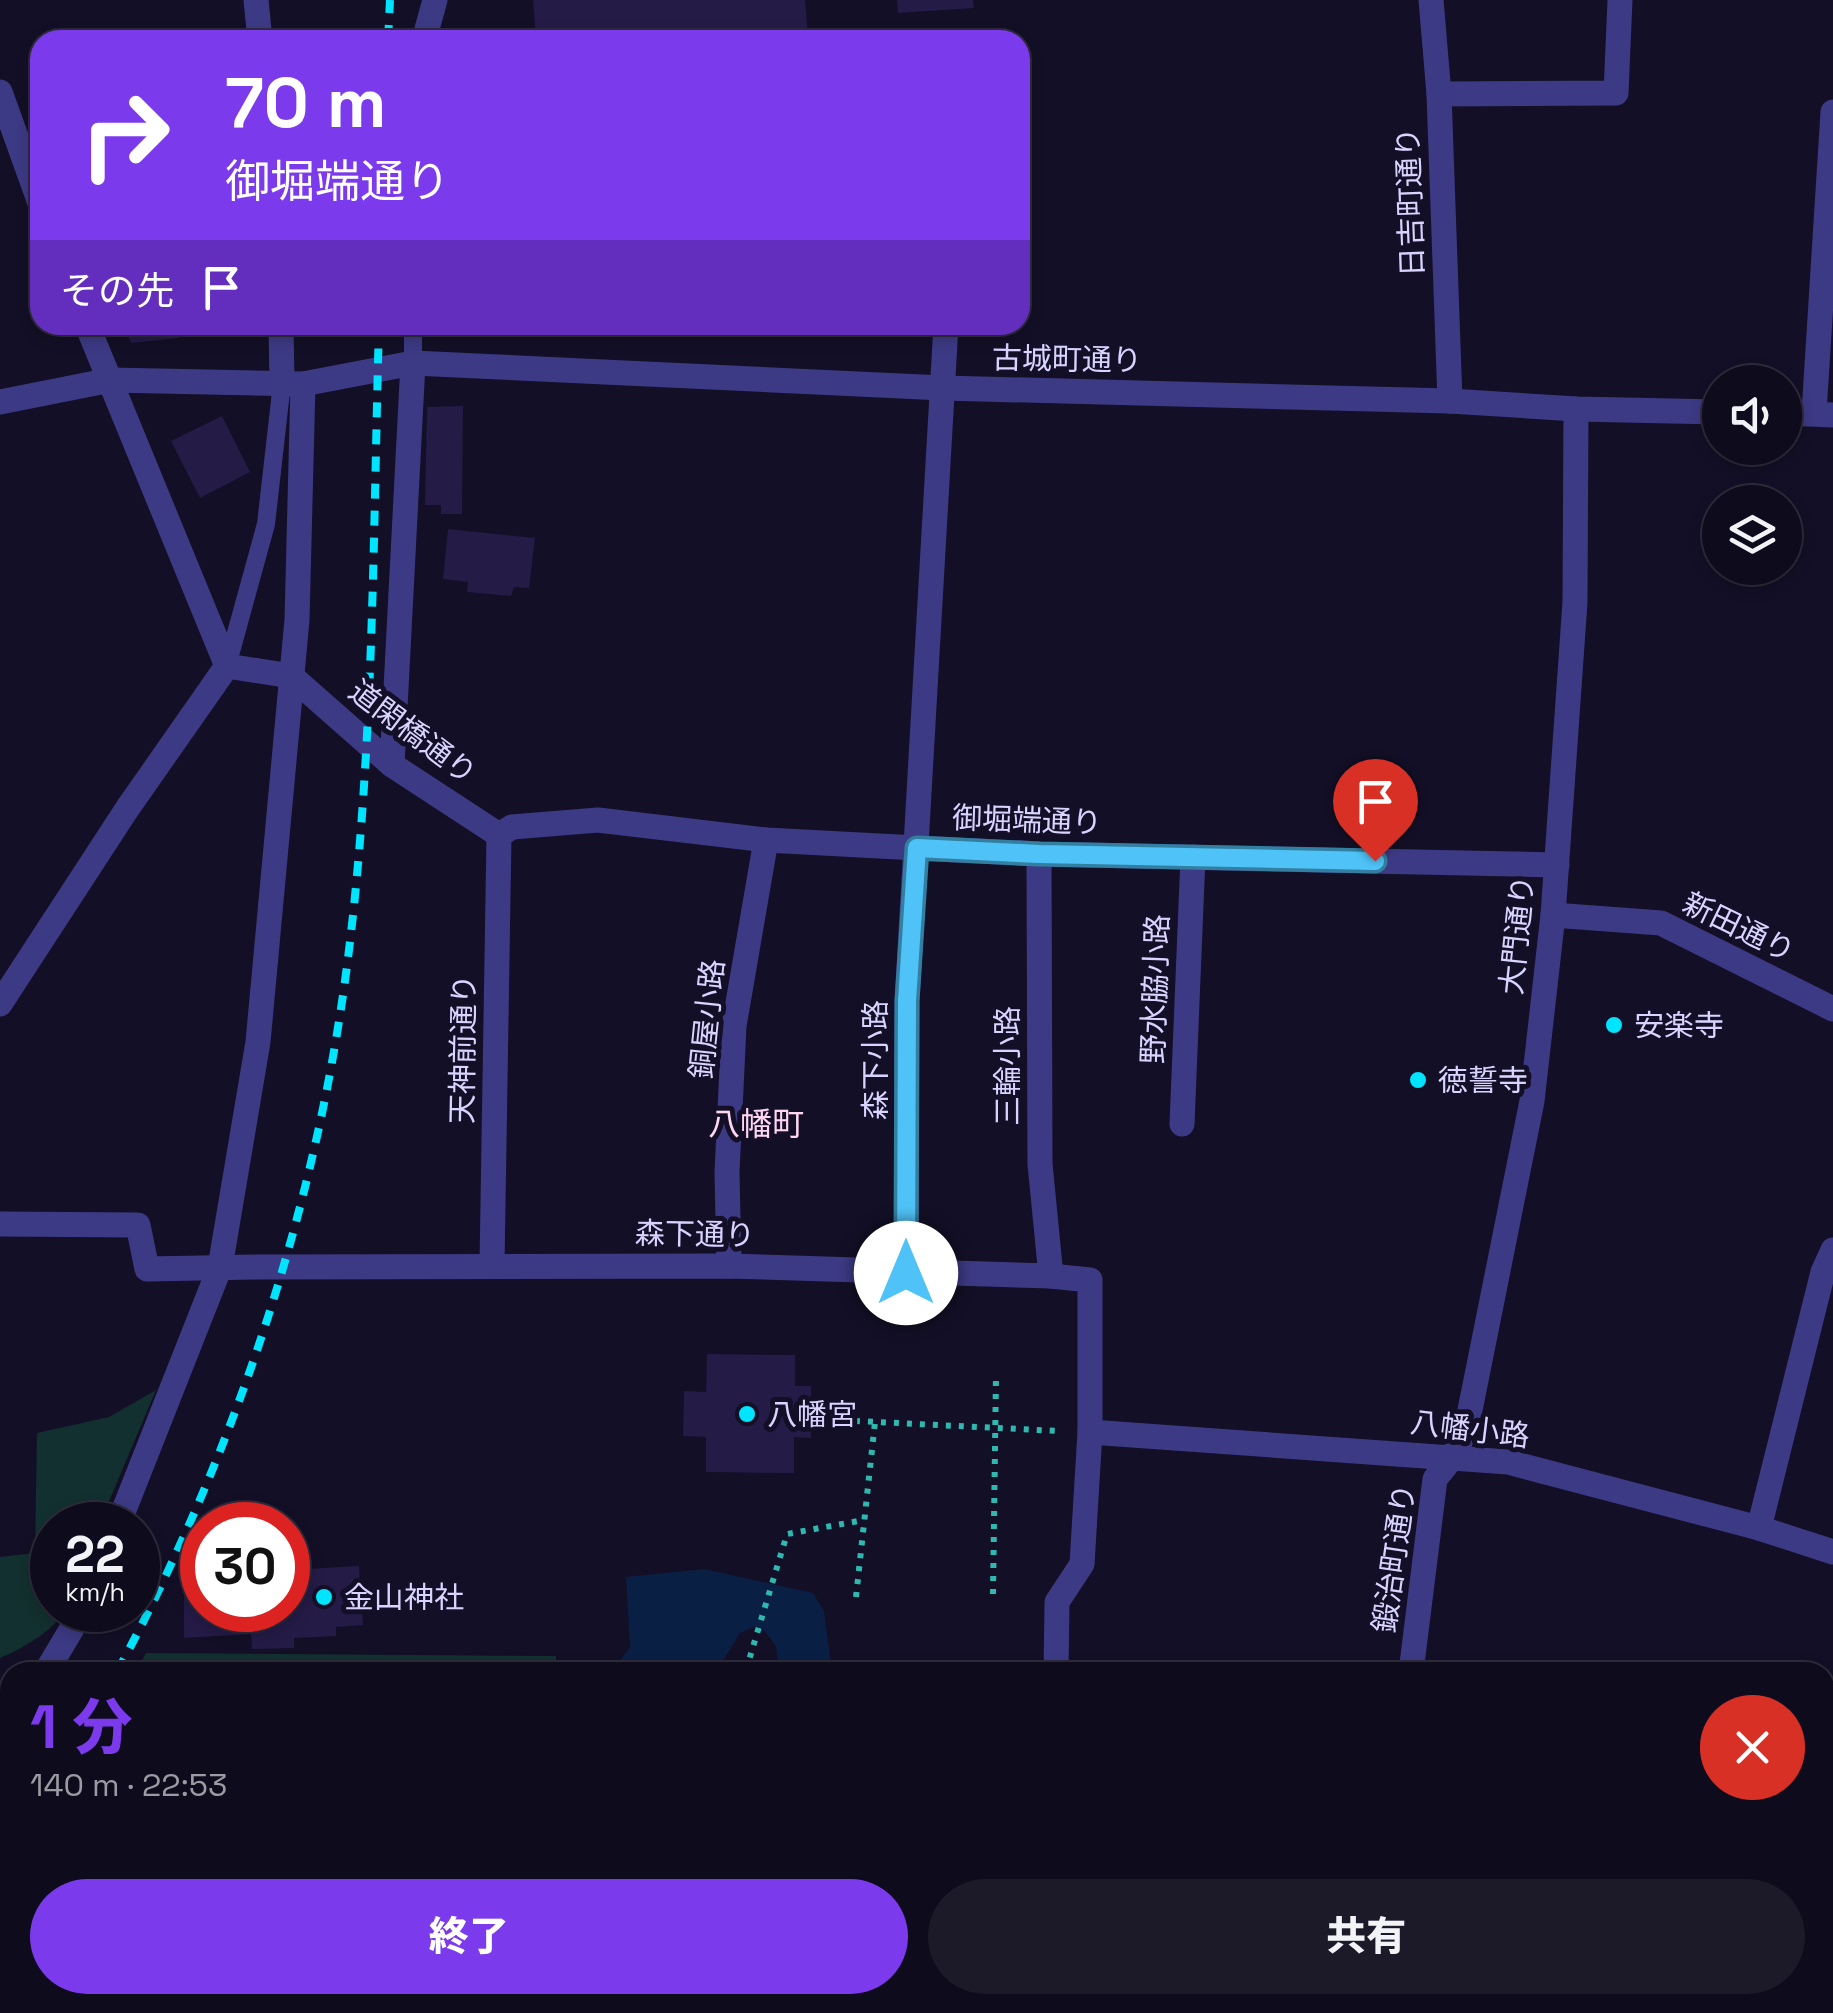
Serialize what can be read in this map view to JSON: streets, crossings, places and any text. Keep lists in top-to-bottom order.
{
  "streets": {
    "street": [
      "日吉町通り",
      "古城町通り",
      "道閑橋通り",
      "御堀端通り",
      "新田通り",
      "大門通り",
      "野水脇小路",
      "銅屋小路",
      "天神前通り",
      "森下小路",
      "三輪小路",
      "森下通り",
      "八幡小路",
      "鍛治町通り"
    ]
  },
  "crossings": [
    ["日吉町通り", "古城町通り"],
    ["古城町通り", "大門通り"],
    ["古城町通り", "森下小路"],
    ["道閑橋通り", "御堀端通り"],
    ["道閑橋通り", "天神前通り"],
    ["御堀端通り", "大門通り"],
    ["御堀端通り", "野水脇小路"],
    ["御堀端通り", "銅屋小路"],
    ["御堀端通り", "天神前通り"],
    ["御堀端通り", "森下小路"],
    ["御堀端通り", "三輪小路"],
    ["新田通り", "大門通り"],
    ["大門通り", "八幡小路"],
    ["大門通り", "鍛治町通り"],
    ["銅屋小路", "森下通り"],
    ["天神前通り", "森下通り"],
    ["森下小路", "森下通り"],
    ["三輪小路", "森下通り"],
    ["森下通り", "八幡小路"],
    ["八幡小路", "鍛治町通り"]
  ],
  "districts": ["八幡町"],
  "places": [
    "安楽寺",
    "徳誓寺",
    "八幡宮",
    "金山神社"
  ],
  "page": {
    "turn": ["70 m", "御堀端通り"],
    "then": "その先",
    "speed": "22 km/h",
    "limit": "30",
    "heading": ["1 分", "140 m · 22:53"],
    "buttons": ["終了", "共有"]
  }
}
